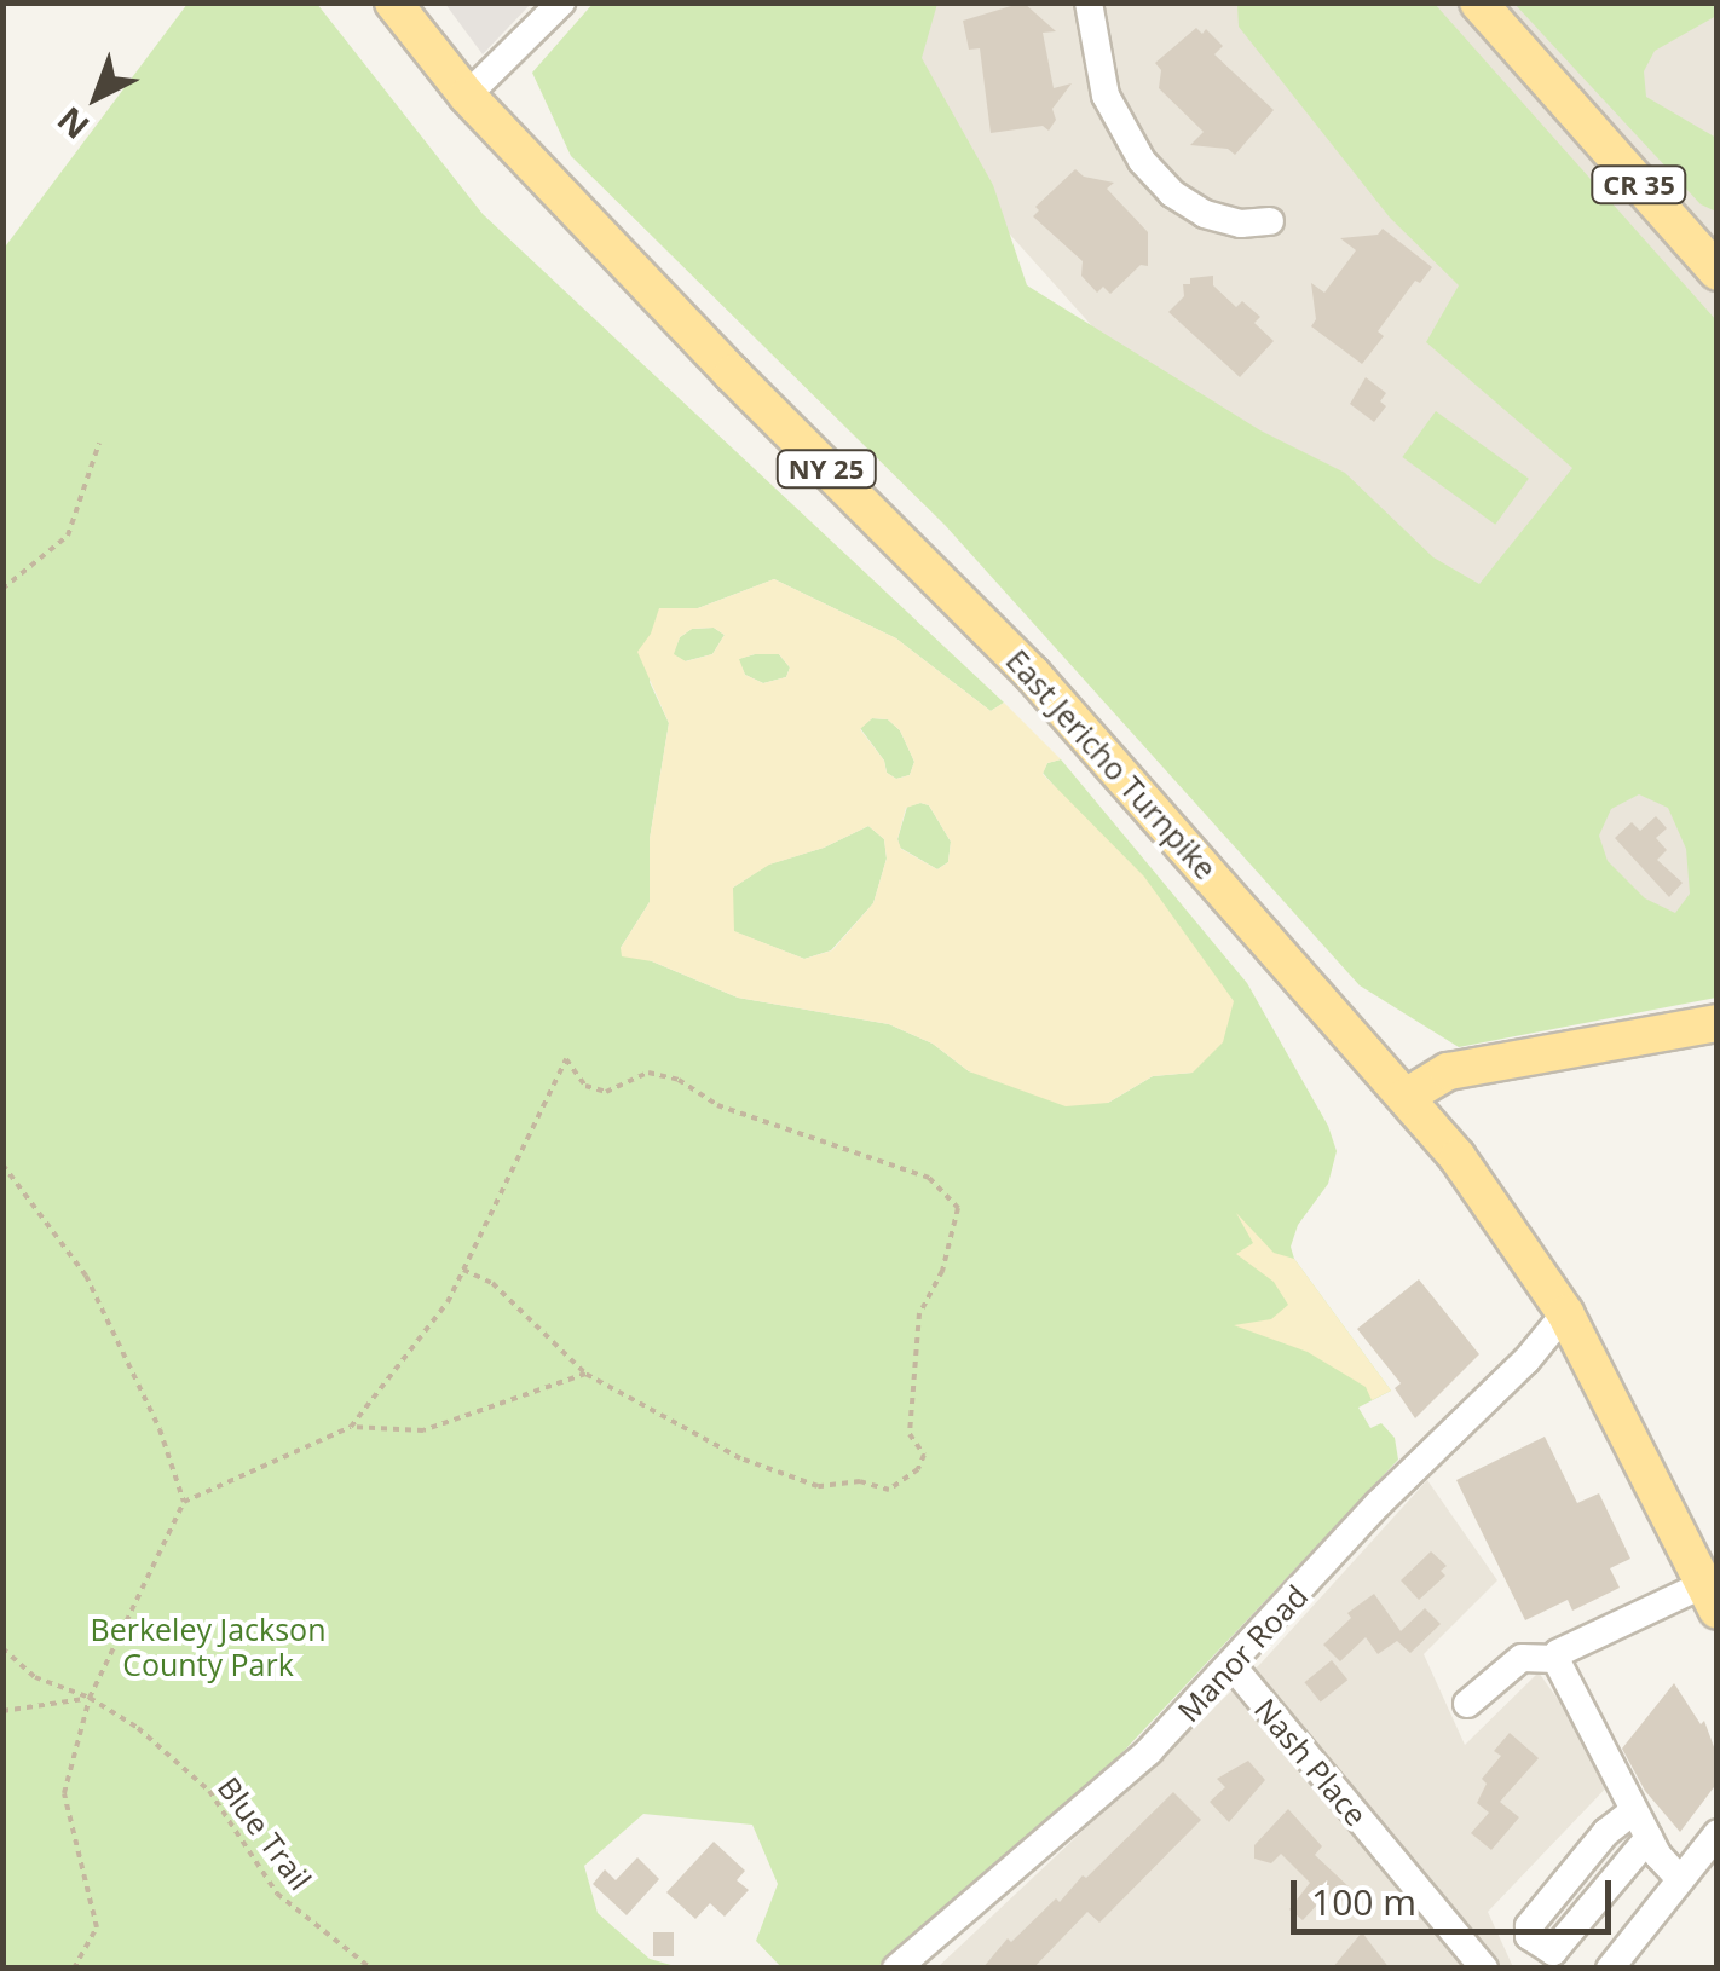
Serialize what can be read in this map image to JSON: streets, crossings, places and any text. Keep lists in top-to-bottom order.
{
  "streets": {
    "main road": ["CR 35", "NY 25", "East Jericho Turnpike"],
    "street": ["Manor Road", "Nash Place"],
    "path": ["Blue Trail"]
  },
  "crossings": [
    ["East Jericho Turnpike", "Manor Road"],
    ["Manor Road", "Nash Place"]
  ],
  "parks": ["Berkeley Jackson County Park"],
  "scale_bar": "100 m",
  "north": "bottom left"
}
